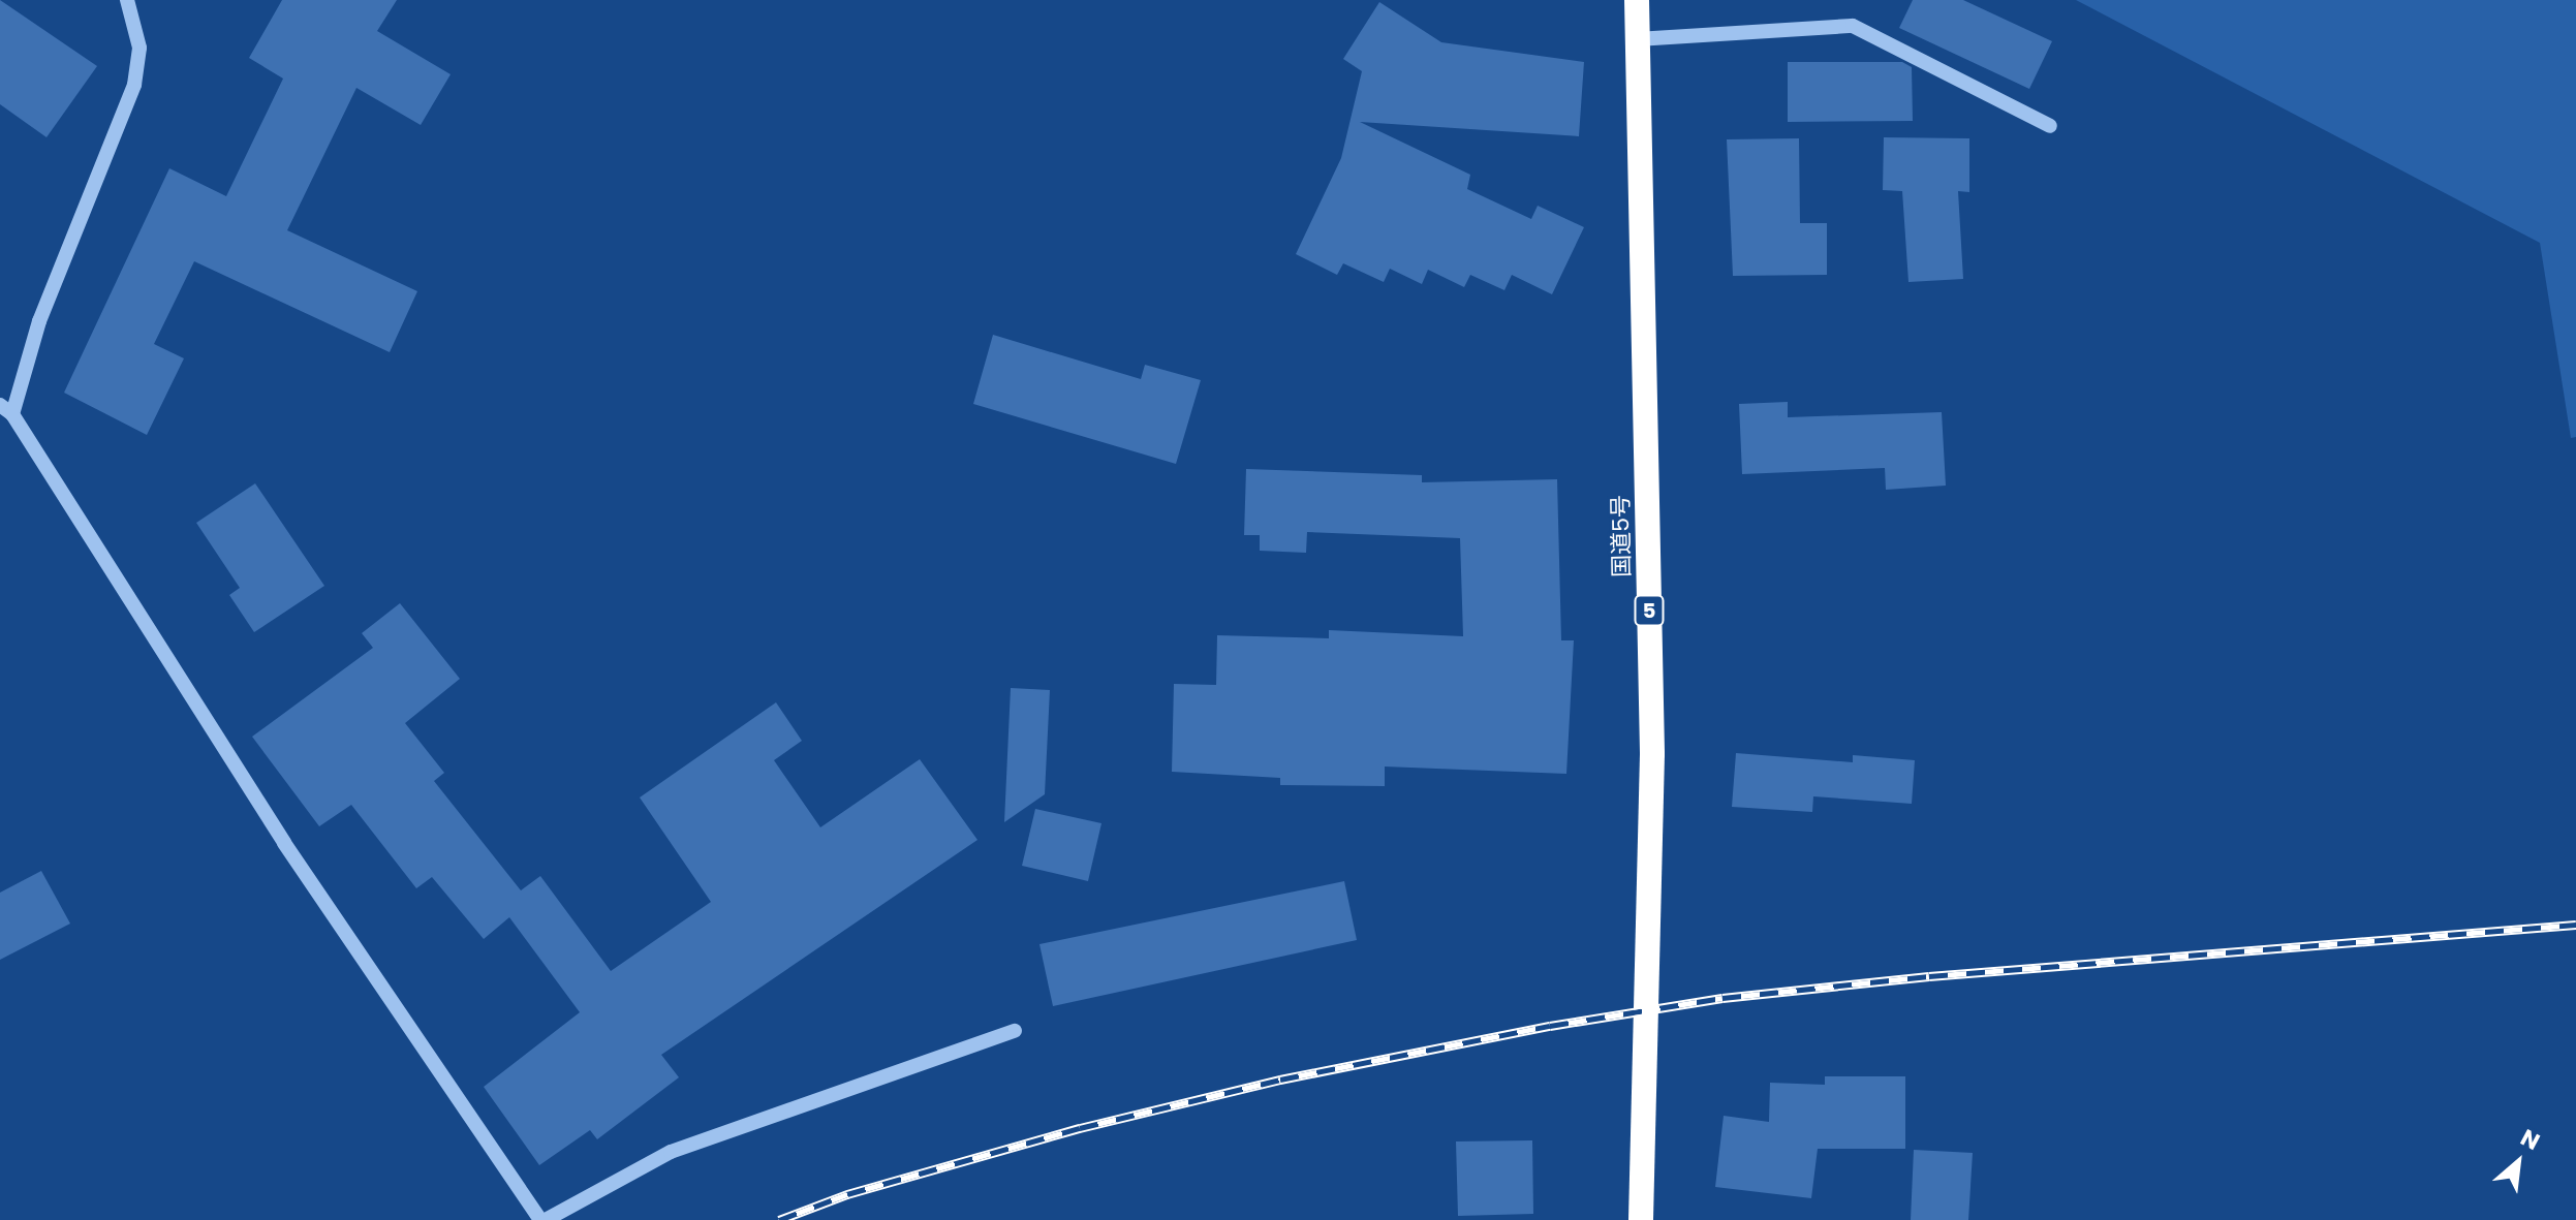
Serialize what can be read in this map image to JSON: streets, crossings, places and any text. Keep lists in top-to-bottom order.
{
  "streets": {
    "highway": ["国道5号", "5"]
  },
  "north": "top right"
}
